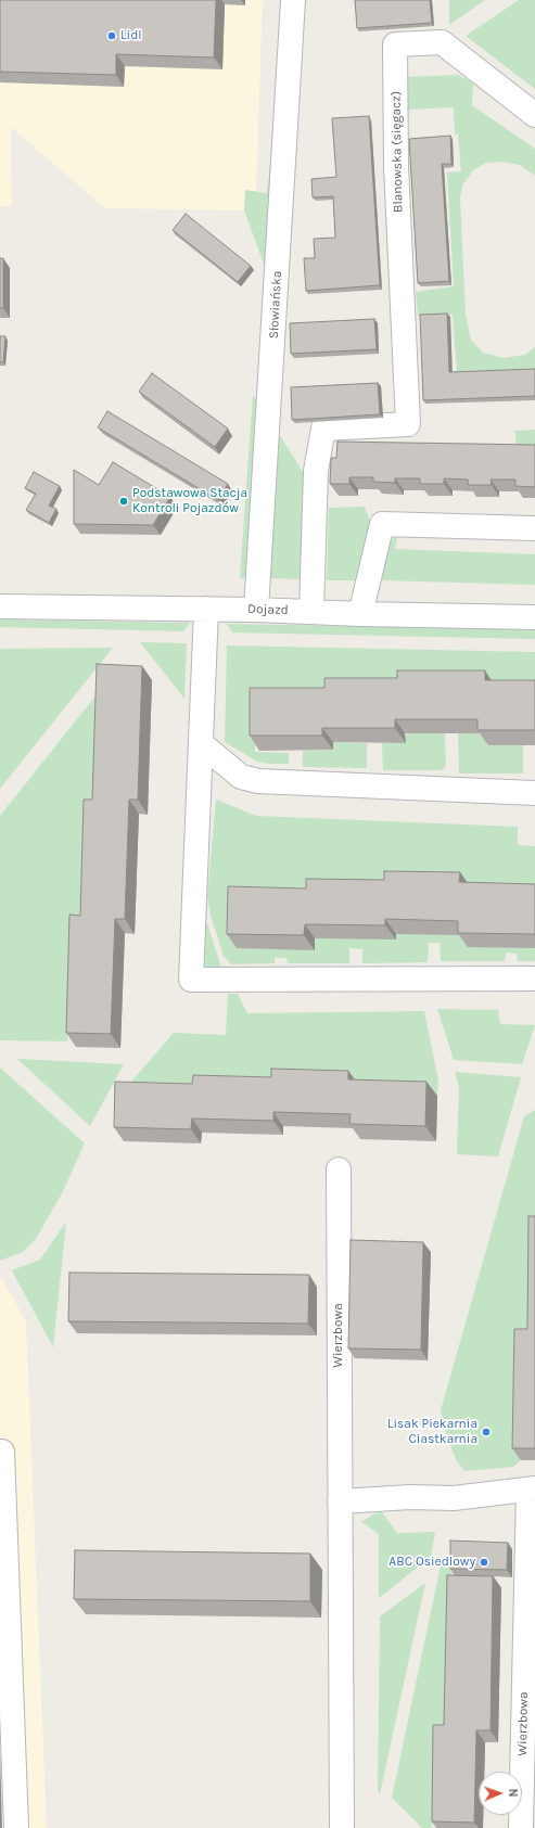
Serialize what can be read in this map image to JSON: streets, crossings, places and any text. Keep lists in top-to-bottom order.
{
  "streets": {
    "street": [
      "Blanowska (sięgacz)",
      "Słowiańska",
      "Dojazd",
      "Wierzbowa"
    ]
  },
  "crossings": [
    ["Blanowska (sięgacz)", "Dojazd"],
    ["Słowiańska", "Dojazd"]
  ],
  "places": [
    "Lidl",
    "Podstawowa Stacja Kontroli Pojazdów",
    "Lisak Piekarnia Ciastkarnia",
    "ABC Osiedlowy"
  ],
  "north": "right"
}
